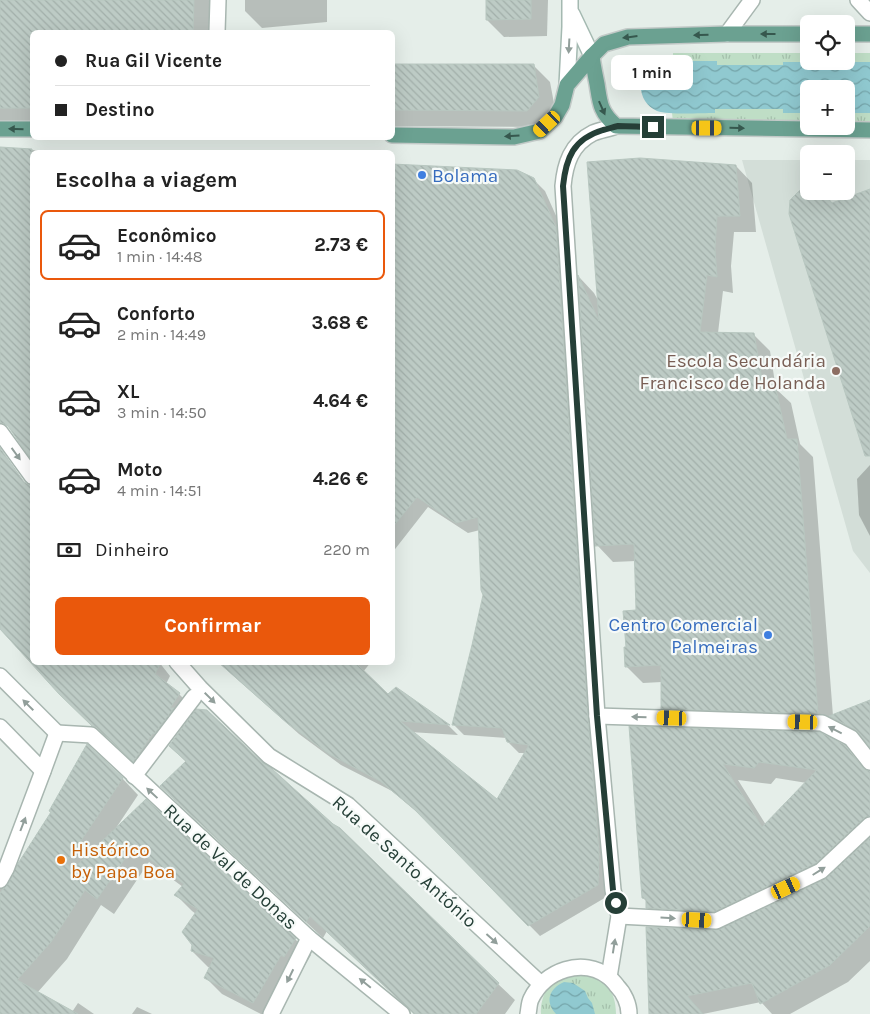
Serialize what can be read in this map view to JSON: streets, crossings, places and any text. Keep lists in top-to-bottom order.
{
  "streets": {
    "street": ["Rua de Santo António", "Rua de Val de Donas"]
  },
  "one_way": ["Rua de Santo António", "Rua de Val de Donas"],
  "places": [
    "Bolama",
    "Escola Secundária Francisco de Holanda",
    "Centro Comercial Palmeiras",
    "Histórico by Papa Boa"
  ],
  "page": {
    "map_buttons": ["+", "−"],
    "banner": ["Rua Gil Vicente", "Destino"],
    "bubble": "1 min",
    "heading": "Escolha a viagem",
    "list": [
      {
        "name": "Econômico",
        "note": "1 min · 14:48",
        "value": "2.73 €"
      },
      {
        "name": "Conforto",
        "note": "2 min · 14:49",
        "value": "3.68 €"
      },
      {
        "name": "XL",
        "note": "3 min · 14:50",
        "value": "4.64 €"
      },
      {
        "name": "Moto",
        "note": "4 min · 14:51",
        "value": "4.26 €"
      }
    ],
    "pay": ["Dinheiro", "220 m"],
    "buttons": "Confirmar"
  }
}
